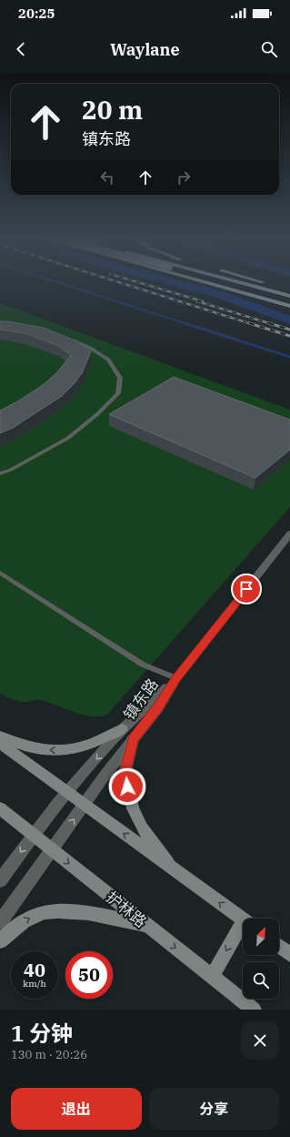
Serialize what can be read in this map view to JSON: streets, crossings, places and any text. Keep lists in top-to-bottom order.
{
  "streets": {
    "main road": ["护林路"],
    "street": ["镇东路"]
  },
  "crossings": [
    ["镇东路", "护林路"]
  ],
  "north": "top right",
  "page": {
    "status": "20:25",
    "header": "Waylane",
    "turn": ["20 m", "镇东路"],
    "speed": "40 km/h",
    "limit": "50",
    "heading": ["1 分钟", "130 m · 20:26"],
    "buttons": ["退出", "分享"]
  }
}
